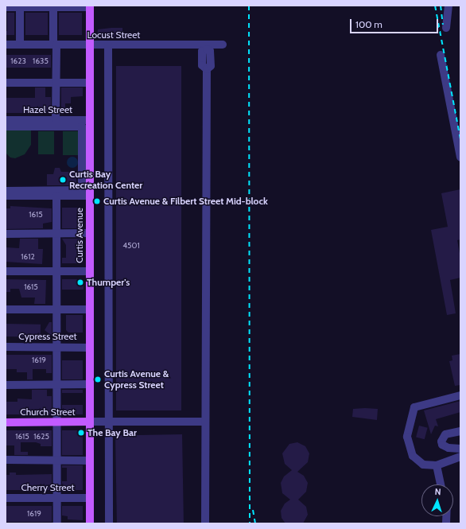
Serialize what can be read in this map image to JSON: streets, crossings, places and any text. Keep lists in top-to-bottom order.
{
  "streets": {
    "main road": ["Curtis Avenue", "Church Street"],
    "street": [
      "Locust Street",
      "Hazel Street",
      "Cypress Street",
      "Cherry Street"
    ]
  },
  "crossings": [
    ["Locust Street", "Curtis Avenue"],
    ["Hazel Street", "Curtis Avenue"],
    ["Curtis Avenue", "Cypress Street"],
    ["Curtis Avenue", "Church Street"],
    ["Curtis Avenue", "Cherry Street"]
  ],
  "places": [
    "Curtis Bay Recreation Center",
    "Curtis Avenue & Filbert Street Mid-block",
    "Thumper's",
    "Curtis Avenue & Cypress Street",
    "The Bay Bar"
  ],
  "house_numbers": [
    "1623",
    "1635",
    "1615",
    "4501",
    "1612",
    "1615",
    "1619",
    "1615",
    "1625",
    "1619"
  ],
  "scale_bar": "100 m",
  "north": "top"
}
